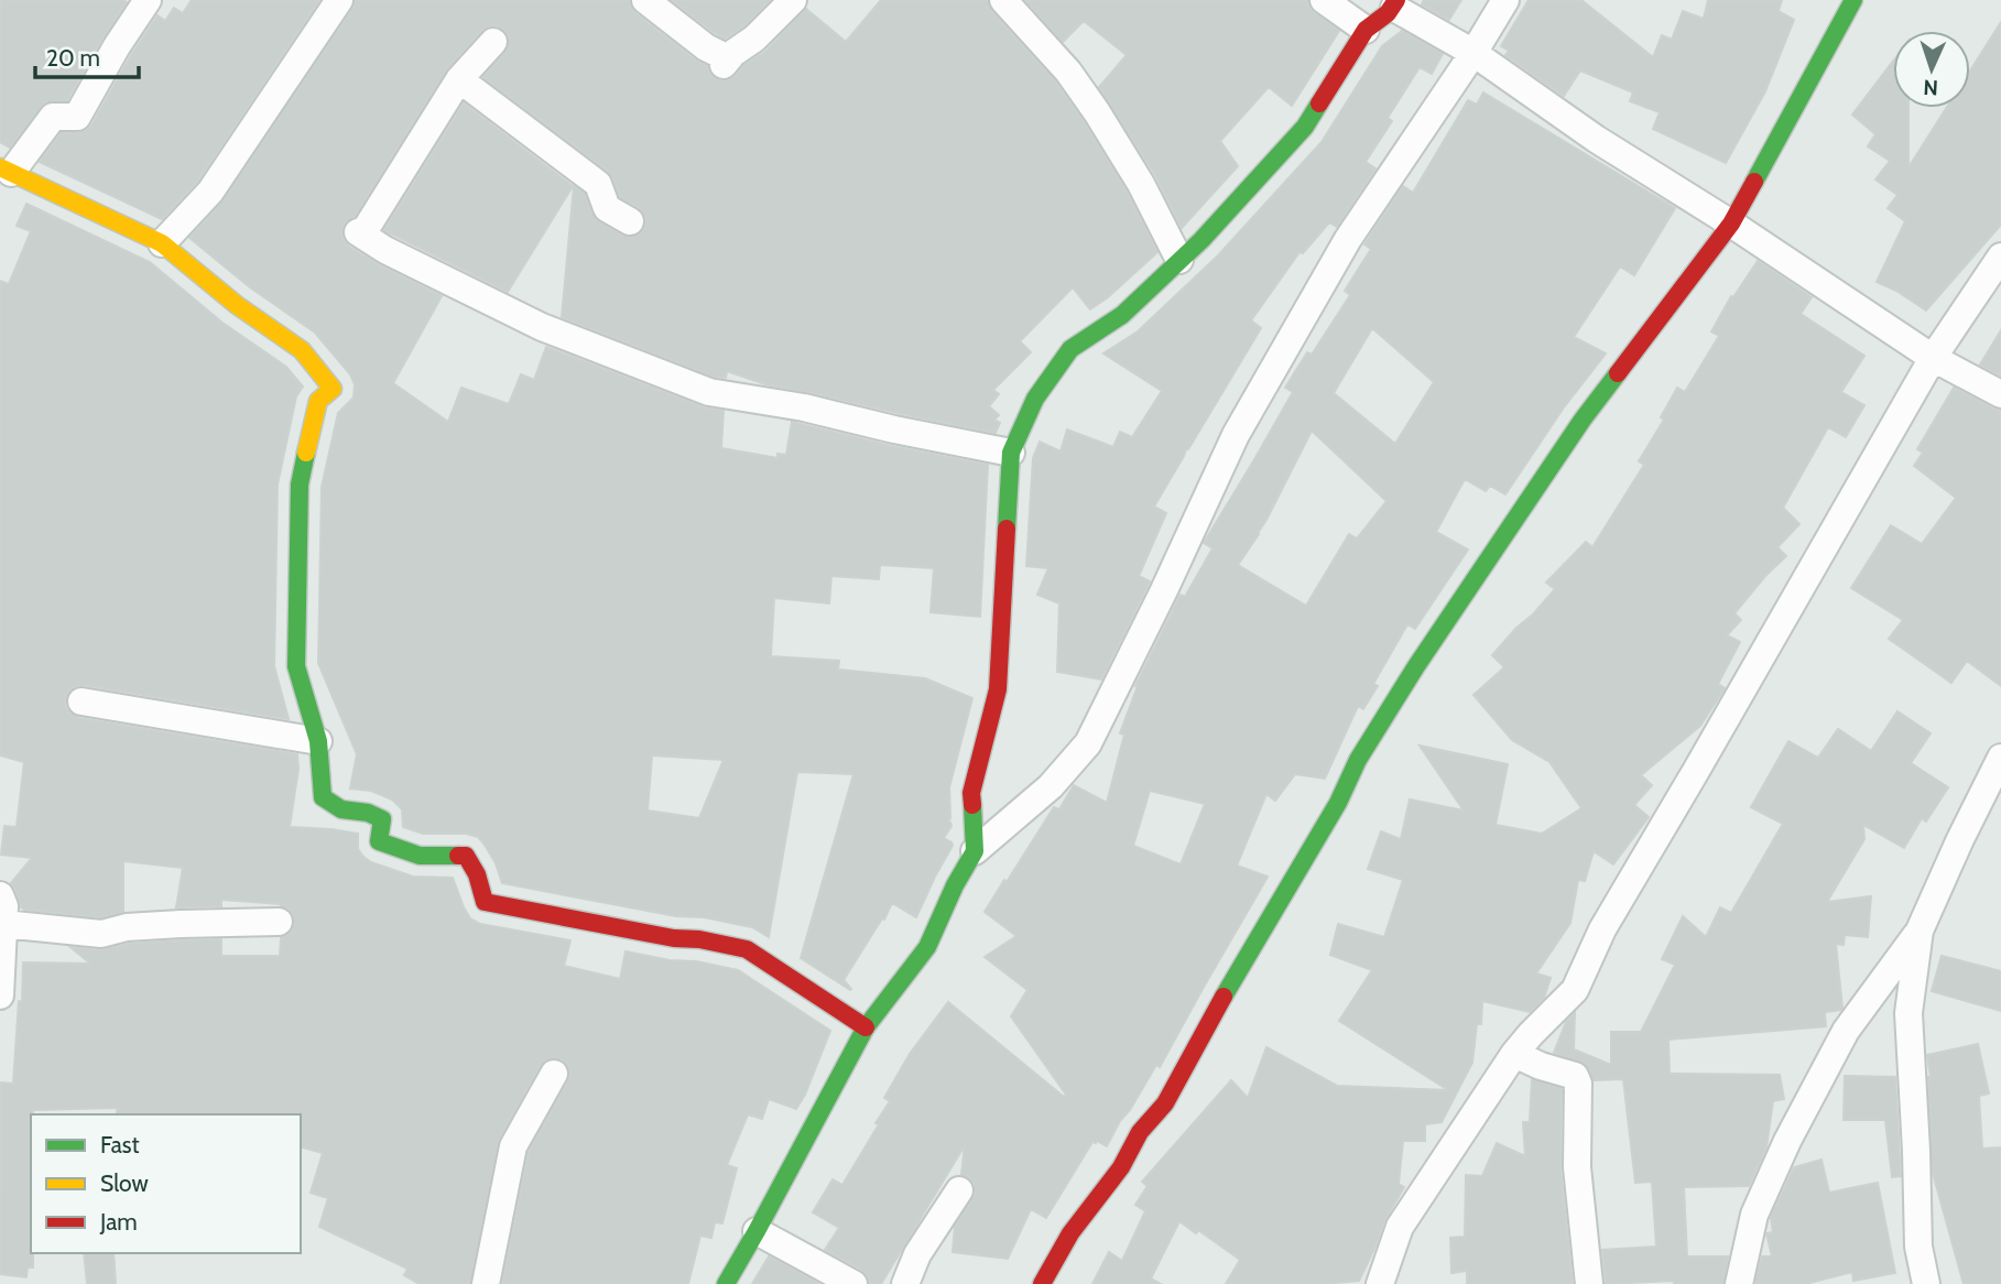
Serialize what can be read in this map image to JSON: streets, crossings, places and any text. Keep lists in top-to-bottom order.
{
  "legend": ["Fast", "Slow", "Jam"],
  "scale_bar": "20 m",
  "north": "bottom"
}
